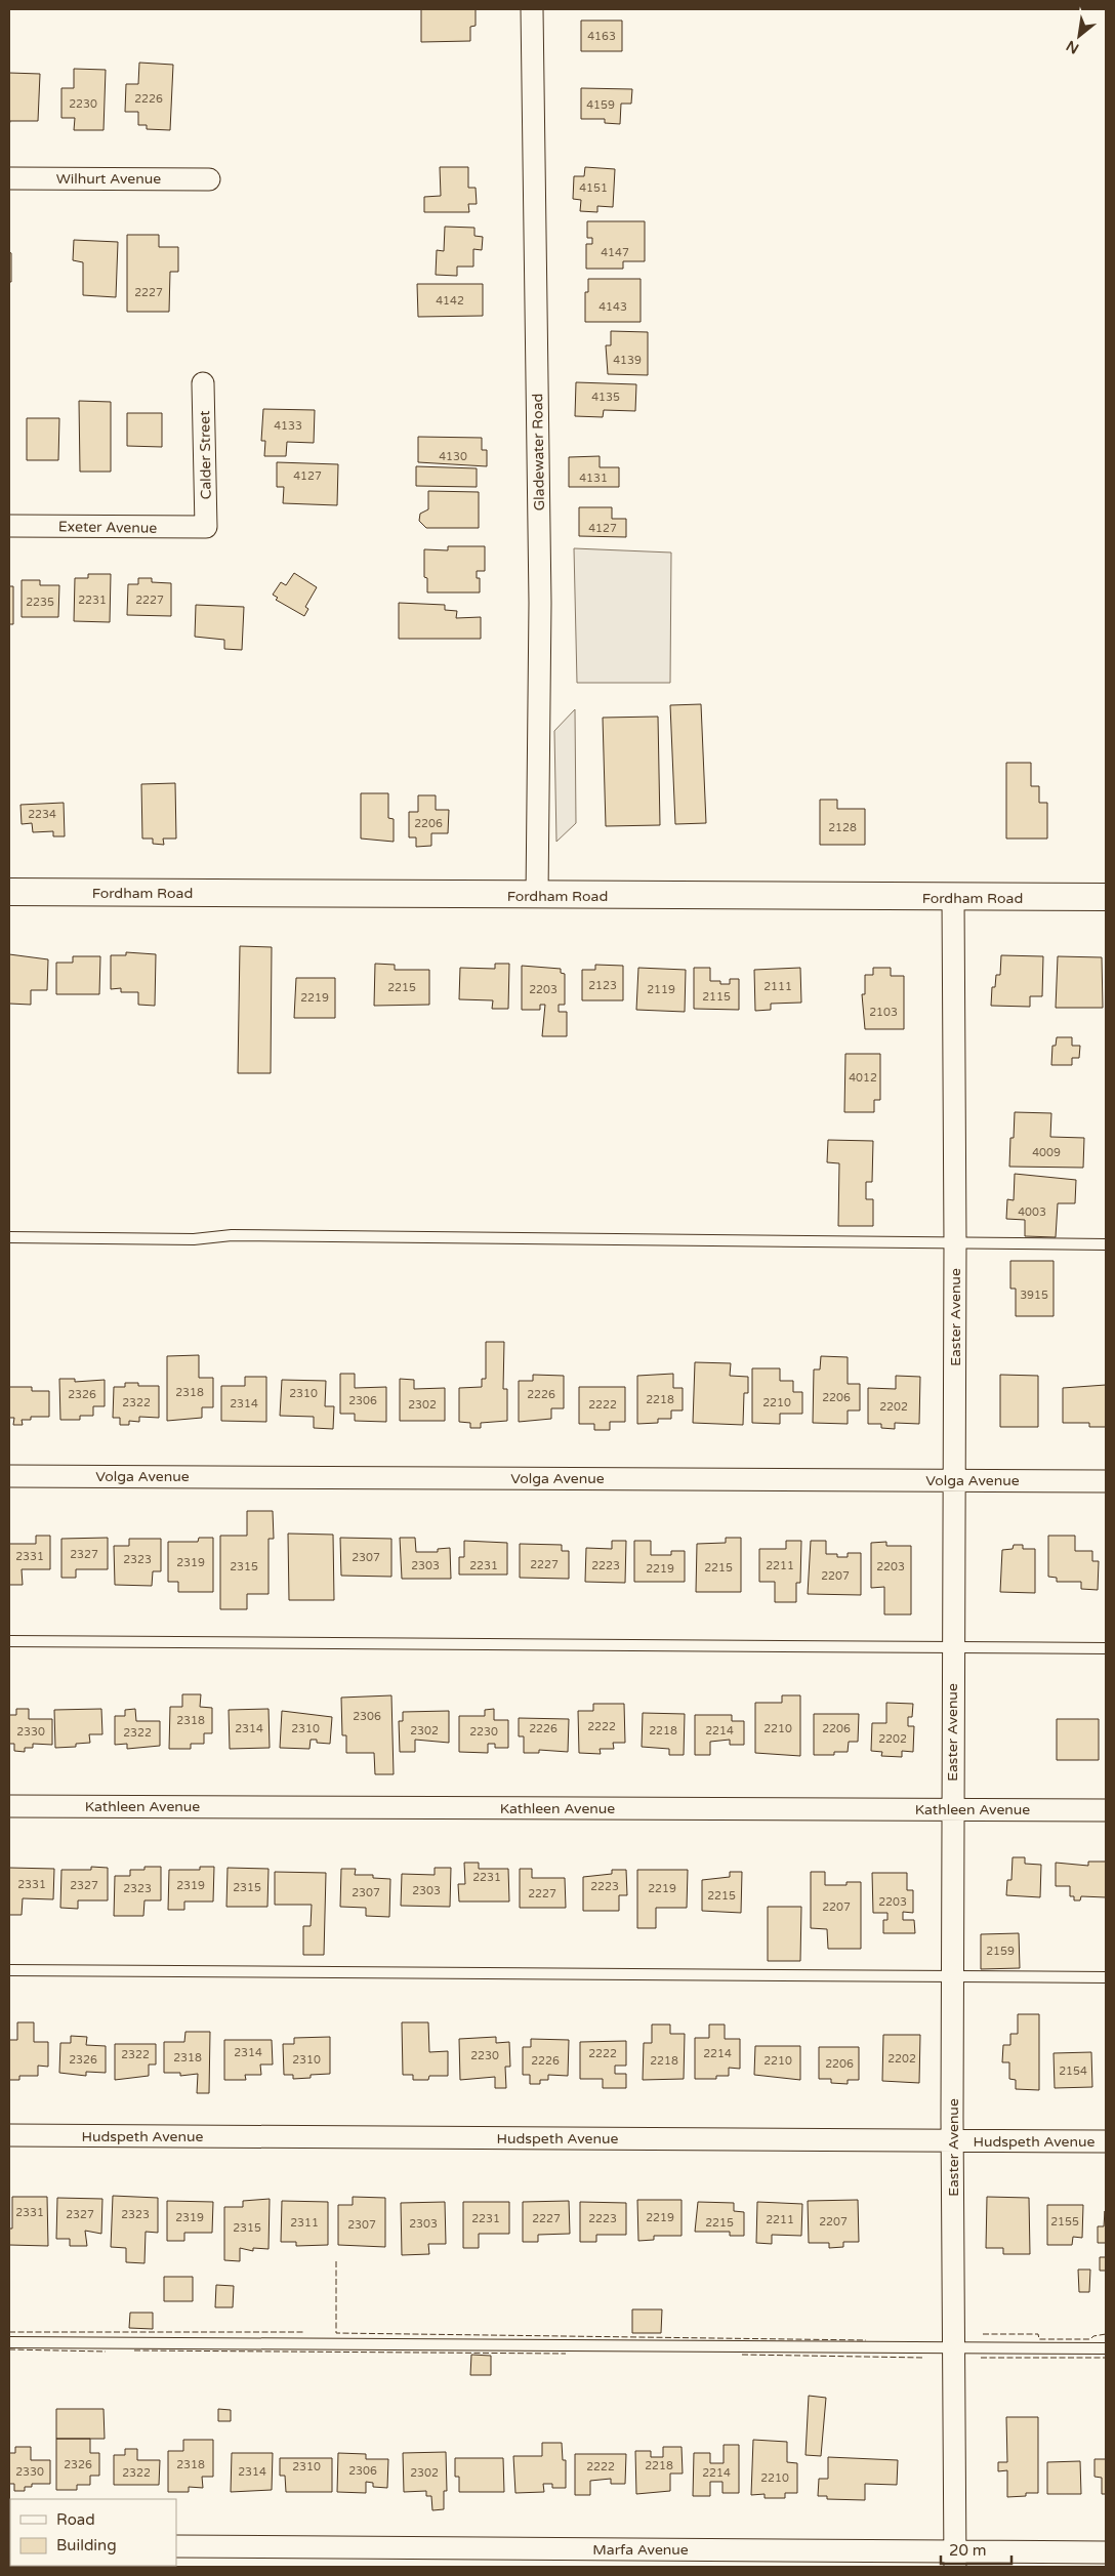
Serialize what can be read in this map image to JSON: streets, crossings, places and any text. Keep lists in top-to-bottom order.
{
  "streets": {
    "street": [
      "Wilhurt Avenue",
      "Gladewater Road",
      "Calder Street",
      "Exeter Avenue",
      "Fordham Road",
      "Easter Avenue",
      "Volga Avenue",
      "Kathleen Avenue",
      "Hudspeth Avenue",
      "Marfa Avenue"
    ]
  },
  "crossings": [
    ["Gladewater Road", "Fordham Road"],
    ["Calder Street", "Exeter Avenue"],
    ["Fordham Road", "Easter Avenue"],
    ["Easter Avenue", "Volga Avenue"],
    ["Easter Avenue", "Kathleen Avenue"],
    ["Easter Avenue", "Hudspeth Avenue"],
    ["Easter Avenue", "Marfa Avenue"]
  ],
  "house_numbers": [
    "4163",
    "2226",
    "2230",
    "4159",
    "4151",
    "4147",
    "2227",
    "4142",
    "4143",
    "4139",
    "4135",
    "4133",
    "4130",
    "4127",
    "4131",
    "4127",
    "2231",
    "2227",
    "2235",
    "2234",
    "2206",
    "2128",
    "2123",
    "2111",
    "2215",
    "2203",
    "2119",
    "2115",
    "2219",
    "2103",
    "4012",
    "4009",
    "4003",
    "3915",
    "2318",
    "2310",
    "2326",
    "2226",
    "2206",
    "2218",
    "2306",
    "2322",
    "2210",
    "2314",
    "2302",
    "2222",
    "2202",
    "2327",
    "2331",
    "2307",
    "2323",
    "2319",
    "2227",
    "2303",
    "2231",
    "2223",
    "2211",
    "2315",
    "2203",
    "2215",
    "2219",
    "2207",
    "2306",
    "2318",
    "2222",
    "2314",
    "2310",
    "2226",
    "2210",
    "2206",
    "2302",
    "2218",
    "2214",
    "2330",
    "2230",
    "2322",
    "2202",
    "2231",
    "2331",
    "2327",
    "2319",
    "2223",
    "2315",
    "2323",
    "2219",
    "2303",
    "2307",
    "2227",
    "2215",
    "2203",
    "2207",
    "2159",
    "2314",
    "2222",
    "2214",
    "2322",
    "2230",
    "2318",
    "2202",
    "2326",
    "2310",
    "2226",
    "2218",
    "2210",
    "2206",
    "2154",
    "2331",
    "2327",
    "2323",
    "2319",
    "2219",
    "2231",
    "2227",
    "2223",
    "2211",
    "2207",
    "2155",
    "2311",
    "2215",
    "2303",
    "2307",
    "2315",
    "2326",
    "2318",
    "2218",
    "2310",
    "2222",
    "2306",
    "2330",
    "2314",
    "2322",
    "2302",
    "2214",
    "2210"
  ],
  "legend": ["Road", "Building"],
  "scale_bar": "20 m",
  "north": "bottom left"
}
